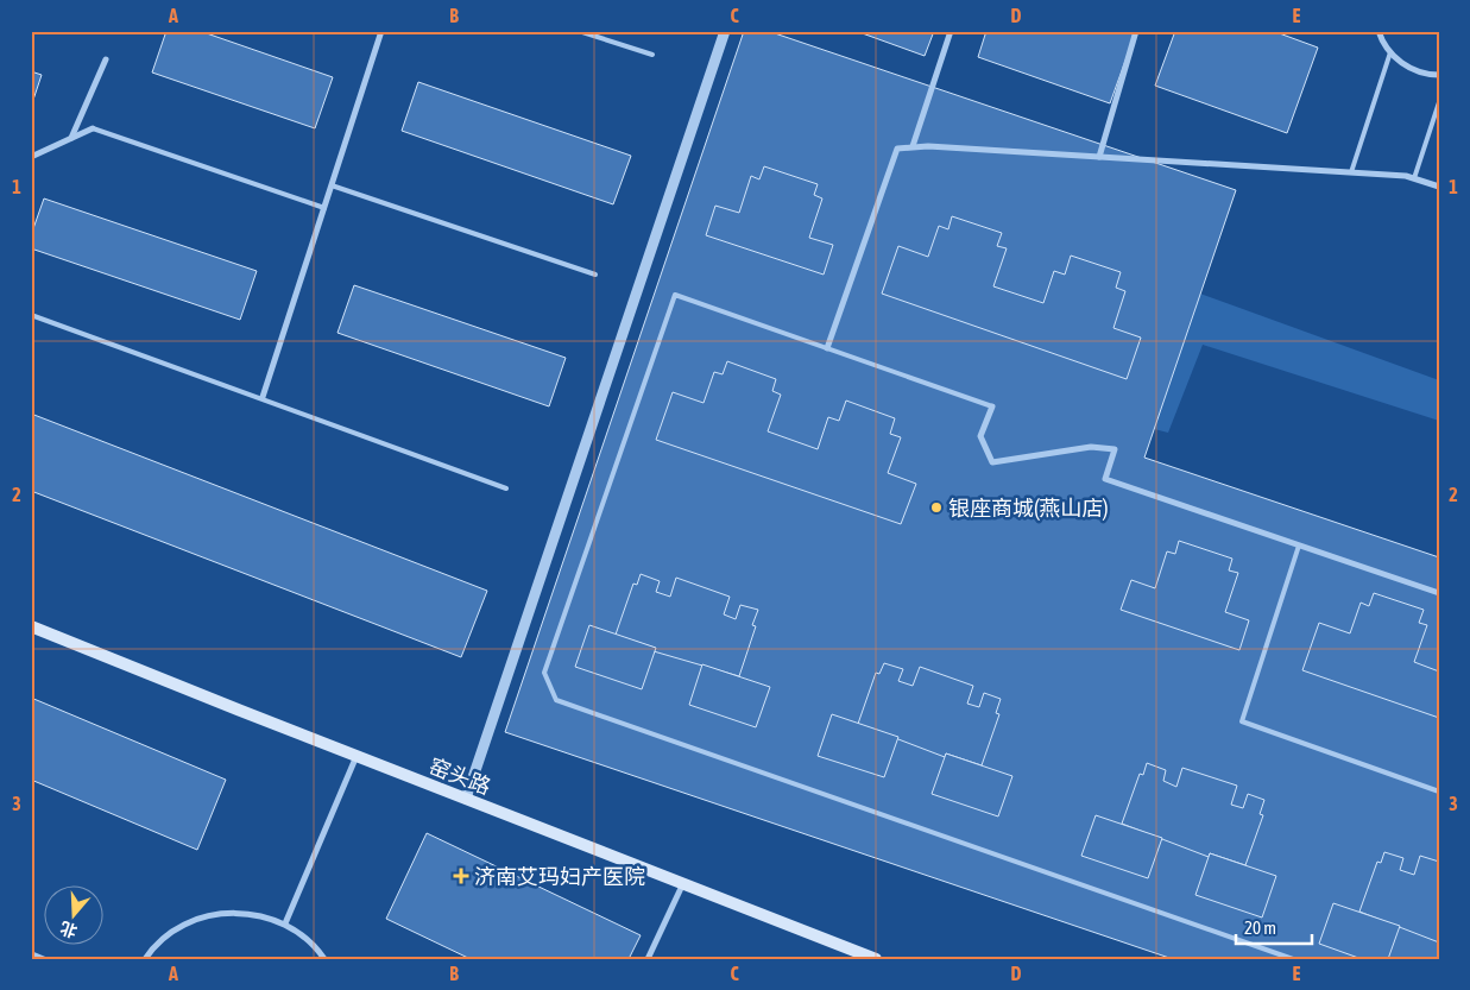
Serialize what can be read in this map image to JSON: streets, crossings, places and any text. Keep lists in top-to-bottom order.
{
  "streets": {
    "main road": ["窑头路"]
  },
  "places": {
    "other": ["银座商城(燕山店)"],
    "health": ["济南艾玛妇产医院"]
  },
  "scale_bar": "20 m",
  "north": "bottom",
  "grid": {
    "columns": [
      "A",
      "B",
      "C",
      "D",
      "E"
    ],
    "rows": ["1", "2", "3"]
  }
}
